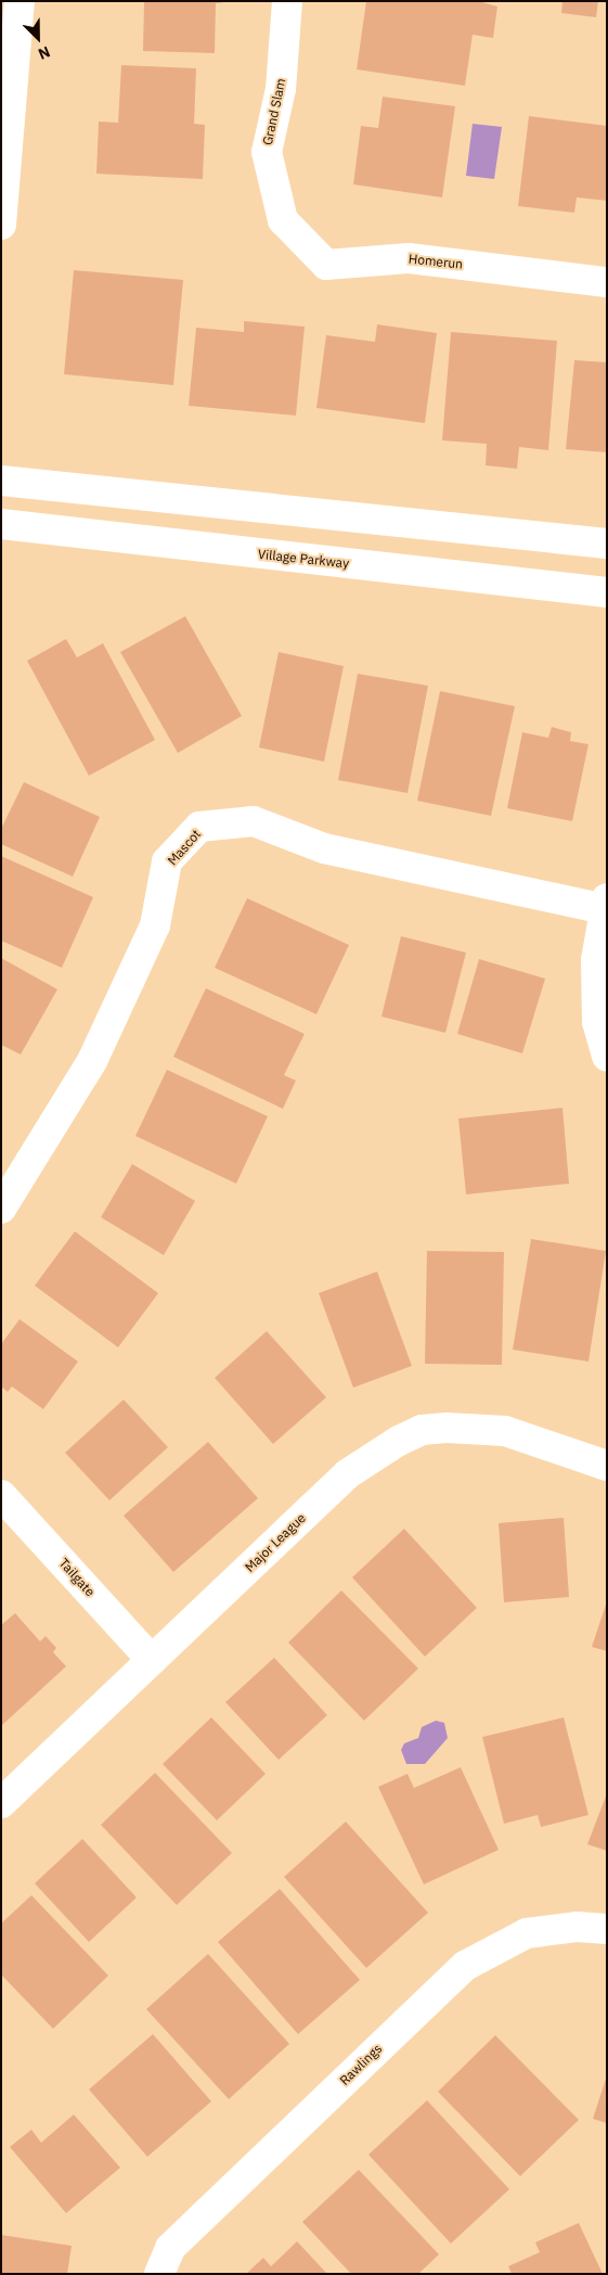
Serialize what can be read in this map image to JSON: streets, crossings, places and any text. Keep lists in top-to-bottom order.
{
  "streets": {
    "street": [
      "Grand Slam",
      "Homerun",
      "Village Parkway",
      "Mascot",
      "Major League",
      "Tailgate",
      "Rawlings"
    ]
  },
  "crossings": [
    ["Grand Slam", "Homerun"],
    ["Major League", "Tailgate"]
  ],
  "north": "bottom right"
}
